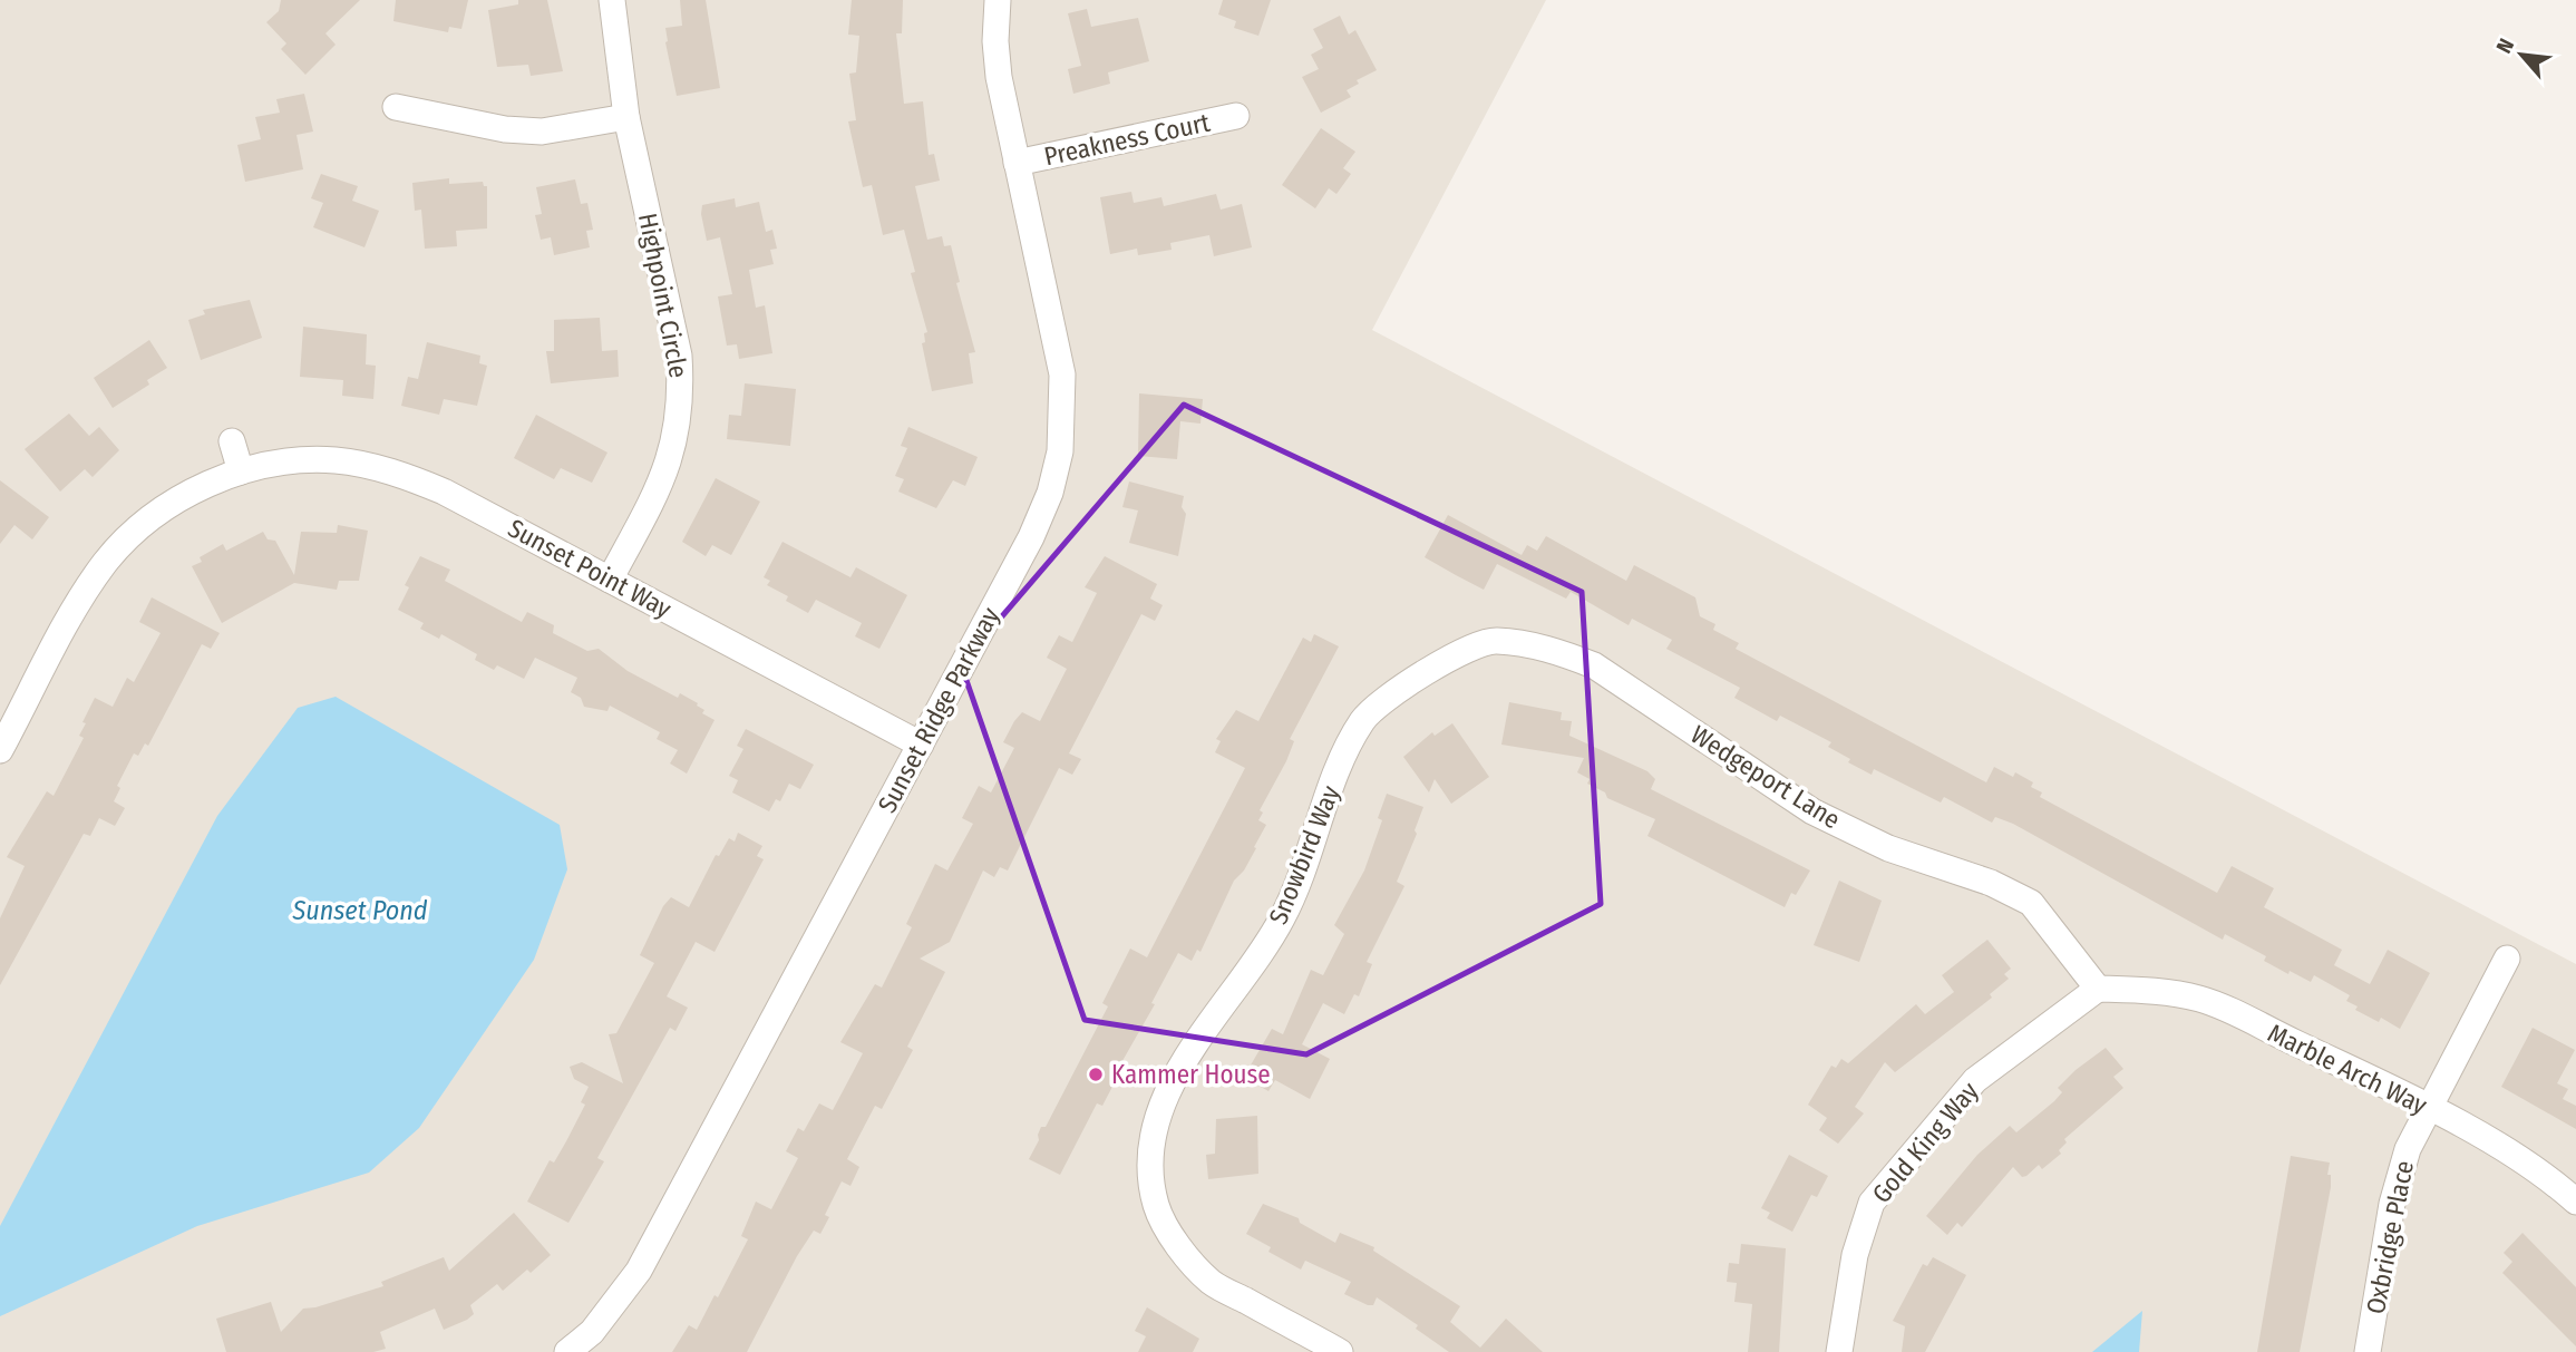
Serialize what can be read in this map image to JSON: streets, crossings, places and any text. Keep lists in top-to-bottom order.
{
  "streets": {
    "street": [
      "Preakness Court",
      "Highpoint Circle",
      "Sunset Point Way",
      "Sunset Ridge Parkway",
      "Wedgeport Lane",
      "Snowbird Way",
      "Marble Arch Way",
      "Gold King Way",
      "Oxbridge Place"
    ]
  },
  "crossings": [
    ["Preakness Court", "Sunset Ridge Parkway"],
    ["Highpoint Circle", "Sunset Point Way"],
    ["Sunset Point Way", "Sunset Ridge Parkway"],
    ["Wedgeport Lane", "Snowbird Way"],
    ["Wedgeport Lane", "Marble Arch Way"],
    ["Wedgeport Lane", "Gold King Way"],
    ["Marble Arch Way", "Gold King Way"],
    ["Marble Arch Way", "Oxbridge Place"]
  ],
  "water": ["Sunset Pond"],
  "places": ["Kammer House"],
  "north": "top left"
}
